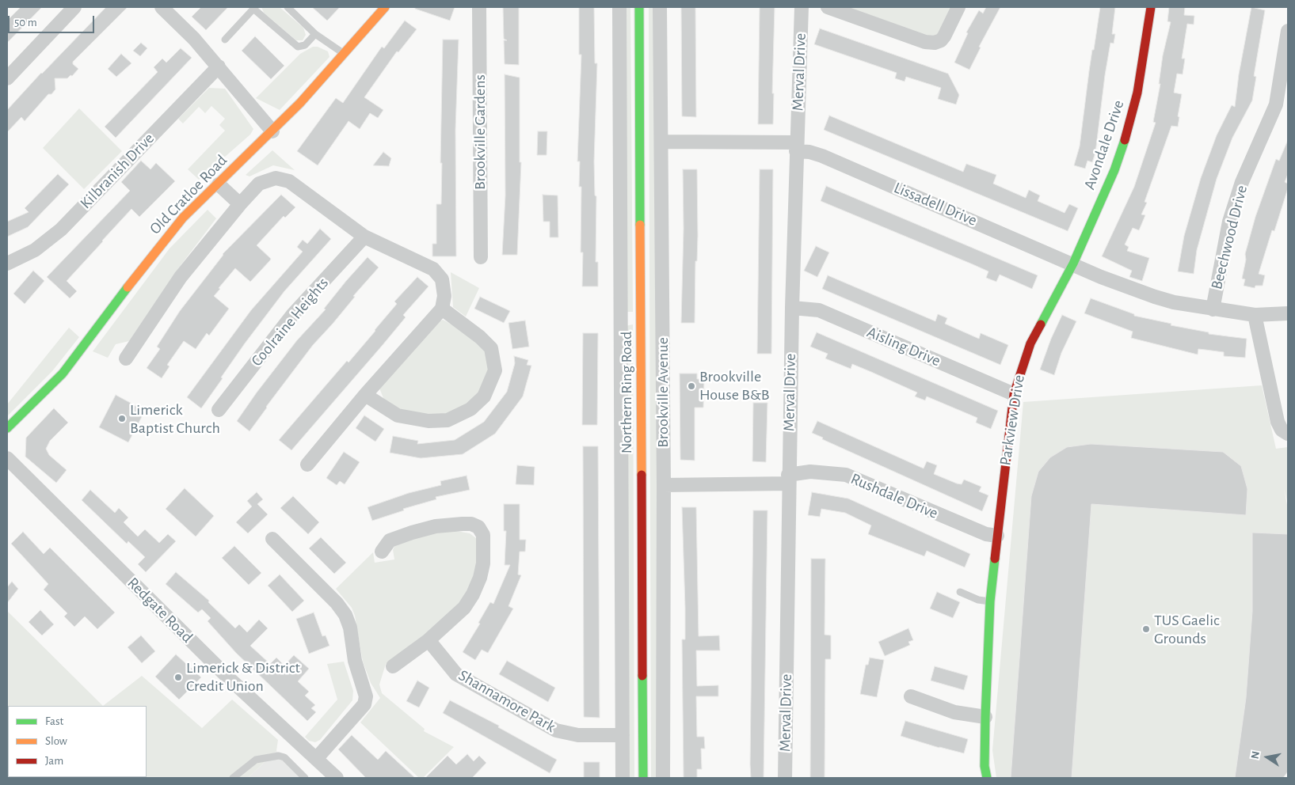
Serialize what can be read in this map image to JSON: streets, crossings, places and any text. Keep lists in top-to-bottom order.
{
  "streets": {
    "street": [
      "Merval Drive",
      "Brookville Gardens",
      "Avondale Drive",
      "Kilbranish Drive",
      "Old Cratloe Road",
      "Lissadell Drive",
      "Beechwood Drive",
      "Coolraine Heights",
      "Aisling Drive",
      "Northern Ring Road",
      "Brookville Avenue",
      "Parkview Drive",
      "Rushdale Drive",
      "Redgate Road",
      "Shannamore Park"
    ]
  },
  "crossings": [
    ["Merval Drive", "Lissadell Drive"],
    ["Merval Drive", "Aisling Drive"],
    ["Merval Drive", "Rushdale Drive"],
    ["Avondale Drive", "Lissadell Drive"],
    ["Avondale Drive", "Parkview Drive"],
    ["Lissadell Drive", "Brookville Avenue"],
    ["Lissadell Drive", "Parkview Drive"],
    ["Aisling Drive", "Parkview Drive"],
    ["Brookville Avenue", "Rushdale Drive"],
    ["Parkview Drive", "Rushdale Drive"]
  ],
  "places": [
    "Brookville House B&B",
    "Limerick Baptist Church",
    "TUS Gaelic Grounds",
    "Limerick & District Credit Union"
  ],
  "legend": ["Fast", "Slow", "Jam"],
  "scale_bar": "50 m",
  "north": "left"
}
